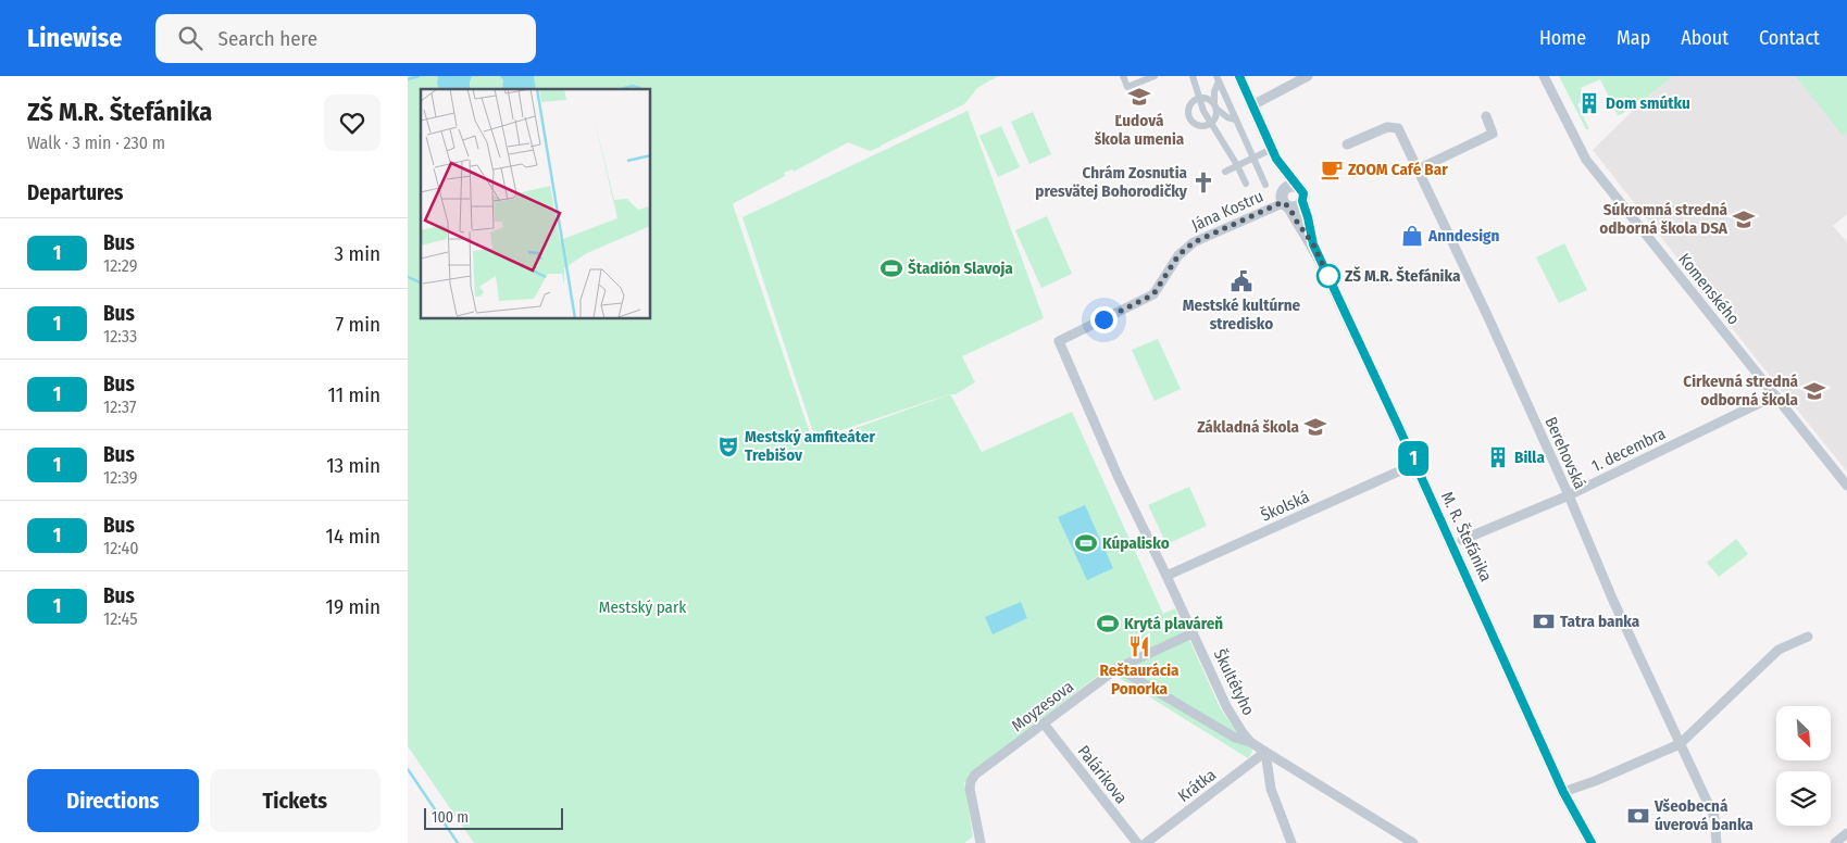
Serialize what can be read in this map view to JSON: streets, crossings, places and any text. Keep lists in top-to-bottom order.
{
  "streets": {
    "street": [
      "Jána Kostru",
      "Komenského",
      "1. decembra",
      "Berehovská",
      "Školská",
      "M. R. Štefánika",
      "Škultétyho",
      "Moyzesova",
      "Palárikova",
      "Krátka"
    ]
  },
  "crossings": [
    ["Jána Kostru", "M. R. Štefánika"],
    ["Jána Kostru", "Škultétyho"],
    ["Komenského", "1. decembra"],
    ["1. decembra", "Berehovská"],
    ["Školská", "M. R. Štefánika"],
    ["Školská", "Škultétyho"],
    ["Škultétyho", "Moyzesova"],
    ["Škultétyho", "Krátka"],
    ["Moyzesova", "Palárikova"]
  ],
  "parks": ["Mestský park"],
  "places": {
    "school or university": [
      "Ľudová škola umenia",
      "Súkromná stredná odborná škola DSA",
      "Cirkevná stredná odborná škola",
      "Základná škola"
    ],
    "building": ["Dom smútku", "Billa"],
    "cafe": ["ZOOM Café Bar"],
    "church": ["Chrám Zosnutia presvätej Bohorodičky"],
    "shop": ["Anndesign"],
    "sports": ["Štadión Slavoja", "Kúpalisko", "Krytá plaváreň"],
    "other": ["ZŠ M.R. Štefánika"],
    "public building": ["Mestské kultúrne stredisko"],
    "theatre": ["Mestský amfiteáter Trebišov"],
    "bank": ["Tatra banka", "Všeobecná úverová banka"],
    "restaurant": ["Reštaurácia Ponorka"]
  },
  "lines": ["bus line 1"],
  "scale_bar": "100 m",
  "north": "bottom right",
  "page": {
    "header": "Linewise",
    "search": "Search here",
    "nav": [
      "Home",
      "Map",
      "About",
      "Contact"
    ],
    "heading": [
      ["ZŠ M.R. Štefánika", "Walk · 3 min · 230 m"],
      "Departures"
    ],
    "on_map": "1",
    "list": [
      {
        "mark": "1",
        "name": "Bus",
        "note": "12:29",
        "value": "3 min"
      },
      {
        "mark": "1",
        "name": "Bus",
        "note": "12:33",
        "value": "7 min"
      },
      {
        "mark": "1",
        "name": "Bus",
        "note": "12:37",
        "value": "11 min"
      },
      {
        "mark": "1",
        "name": "Bus",
        "note": "12:39",
        "value": "13 min"
      },
      {
        "mark": "1",
        "name": "Bus",
        "note": "12:40",
        "value": "14 min"
      },
      {
        "mark": "1",
        "name": "Bus",
        "note": "12:45",
        "value": "19 min"
      }
    ],
    "buttons": ["Directions", "Tickets"],
    "scale": "100 m"
  }
}
